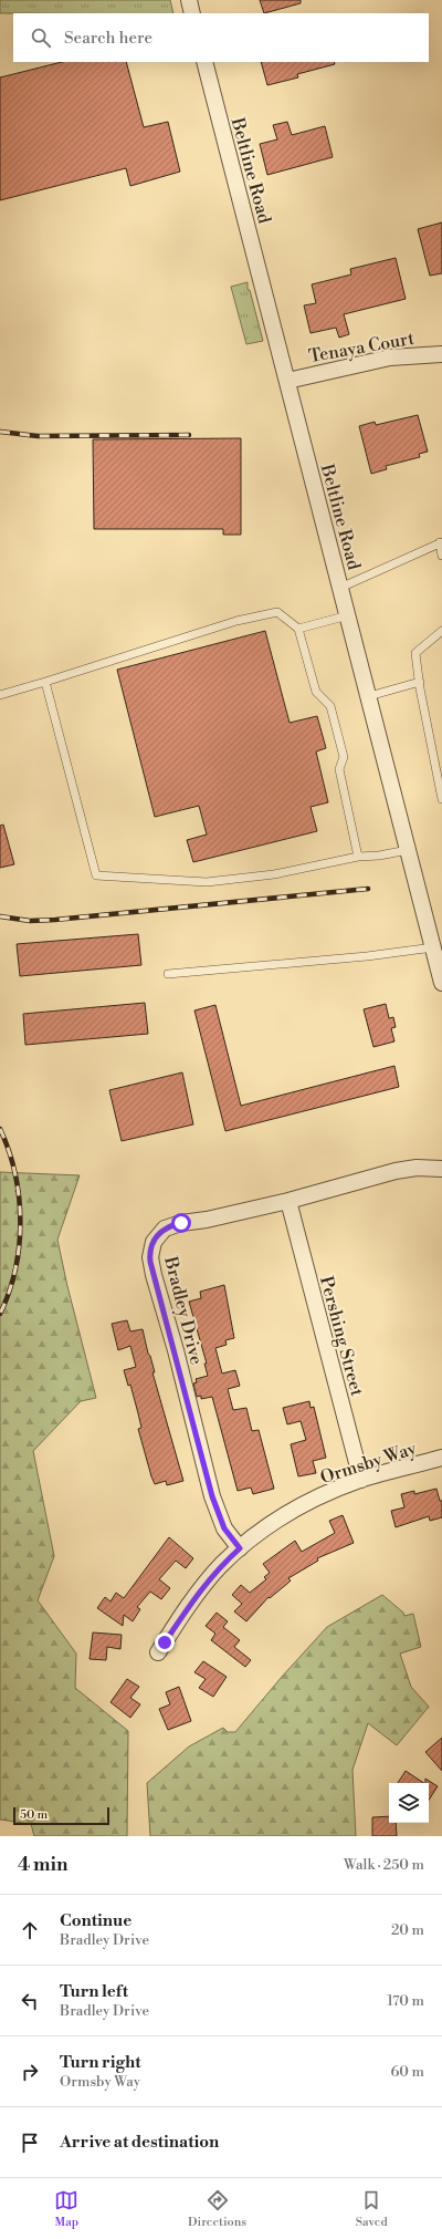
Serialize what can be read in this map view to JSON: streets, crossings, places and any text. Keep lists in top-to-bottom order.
{
  "streets": {
    "street": [
      "Beltline Road",
      "Tenaya Court",
      "Bradley Drive",
      "Pershing Street",
      "Ormsby Way"
    ]
  },
  "crossings": [
    ["Beltline Road", "Tenaya Court"],
    ["Bradley Drive", "Pershing Street"],
    ["Bradley Drive", "Ormsby Way"],
    ["Pershing Street", "Ormsby Way"]
  ],
  "scale_bar": "50 m",
  "page": {
    "search": "Search here",
    "scale": "50 m",
    "heading": ["4 min", "Walk · 250 m"],
    "list": [
      ["Continue", "Bradley Drive", "20 m"],
      ["Turn left", "Bradley Drive", "170 m"],
      ["Turn right", "Ormsby Way", "60 m"],
      "Arrive at destination"
    ],
    "nav": ["Map", "Directions", "Saved"]
  }
}
